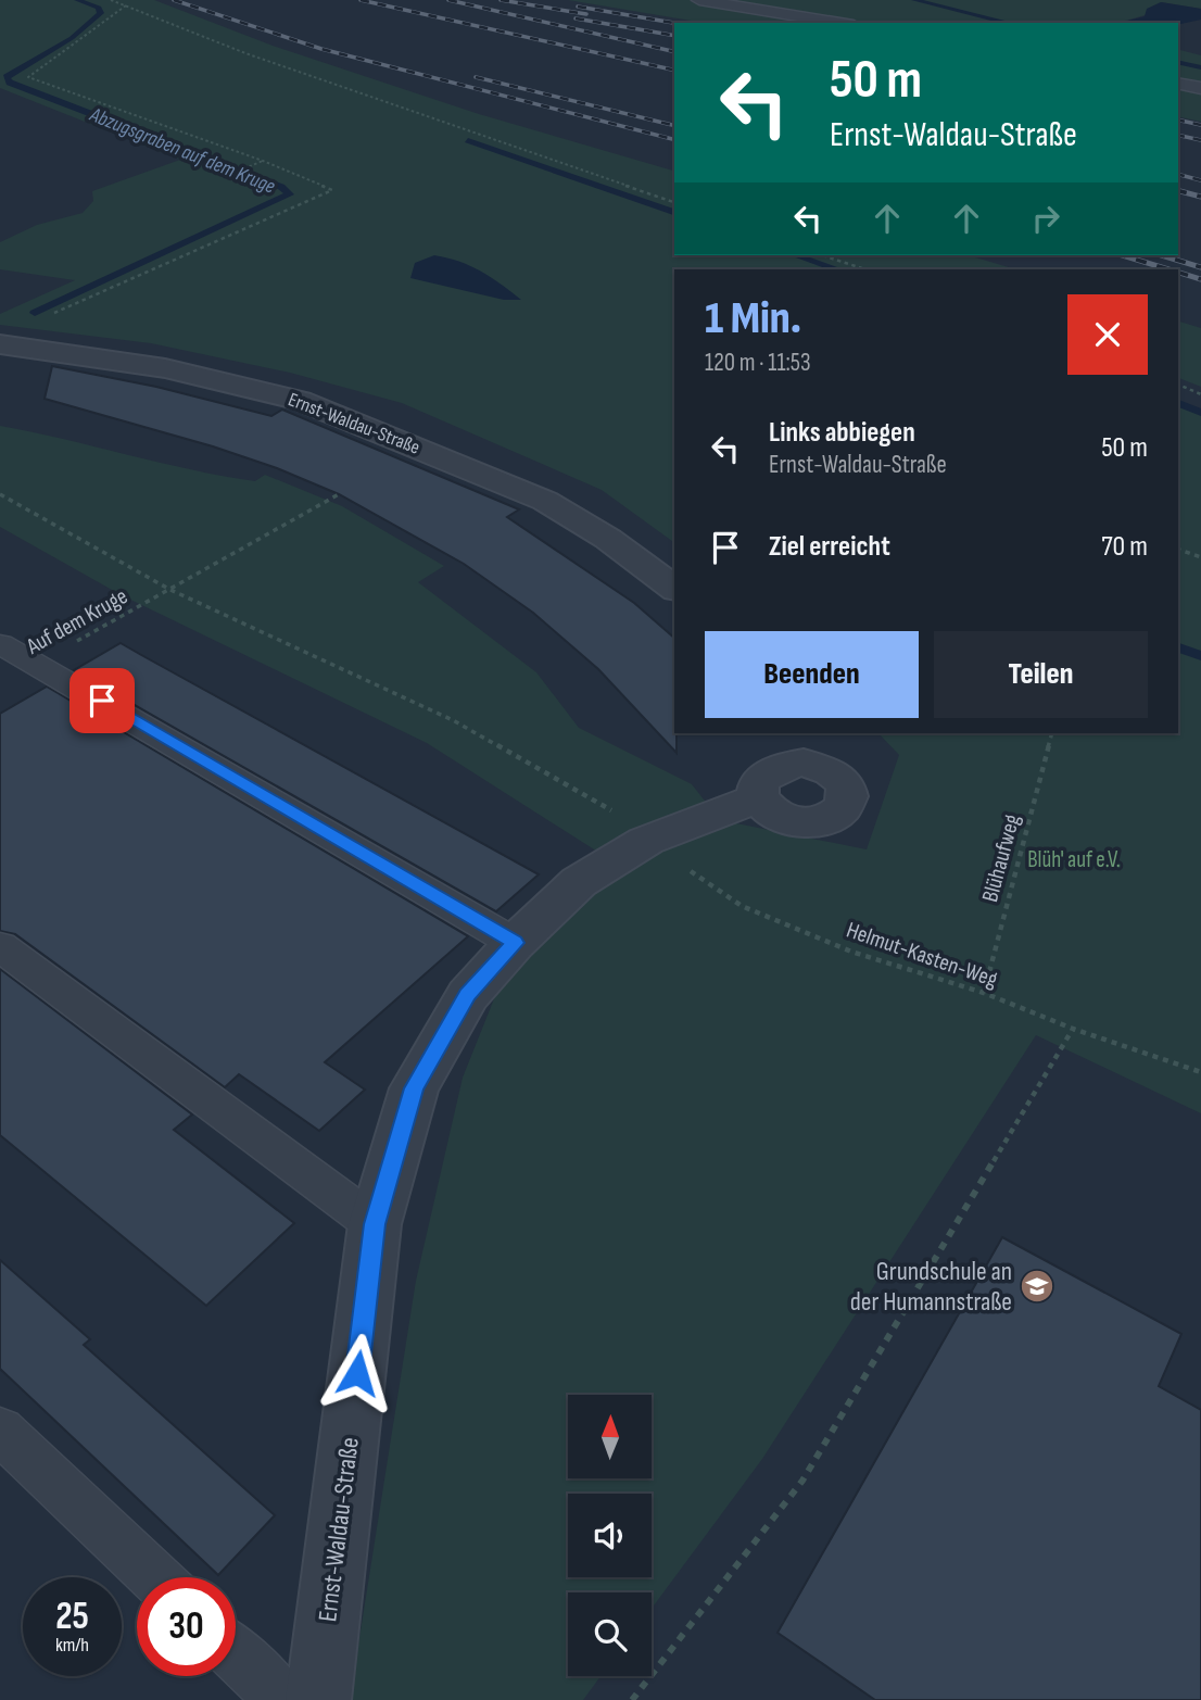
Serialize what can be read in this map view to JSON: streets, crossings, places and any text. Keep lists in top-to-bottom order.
{
  "streets": {
    "street": ["Ernst-Waldau-Straße"],
    "path": ["Auf dem Kruge", "Blühaufweg", "Helmut-Kasten-Weg"]
  },
  "crossings": [
    ["Ernst-Waldau-Straße", "Helmut-Kasten-Weg"],
    ["Auf dem Kruge", "Helmut-Kasten-Weg"],
    ["Blühaufweg", "Helmut-Kasten-Weg"]
  ],
  "water": ["Abzugsgraben auf dem Kruge"],
  "parks": ["Blüh' auf e.V."],
  "places": {
    "school or university": ["Grundschule an der Humannstraße"]
  },
  "north": "top",
  "page": {
    "turn": ["50 m", "Ernst-Waldau-Straße"],
    "heading": ["1 Min.", "120 m · 11:53"],
    "list": [
      {
        "name": "Links abbiegen",
        "note": "Ernst-Waldau-Straße",
        "value": "50 m"
      },
      {
        "name": "Ziel erreicht",
        "value": "70 m"
      }
    ],
    "buttons": ["Beenden", "Teilen"],
    "speed": "25 km/h",
    "limit": "30"
  }
}
